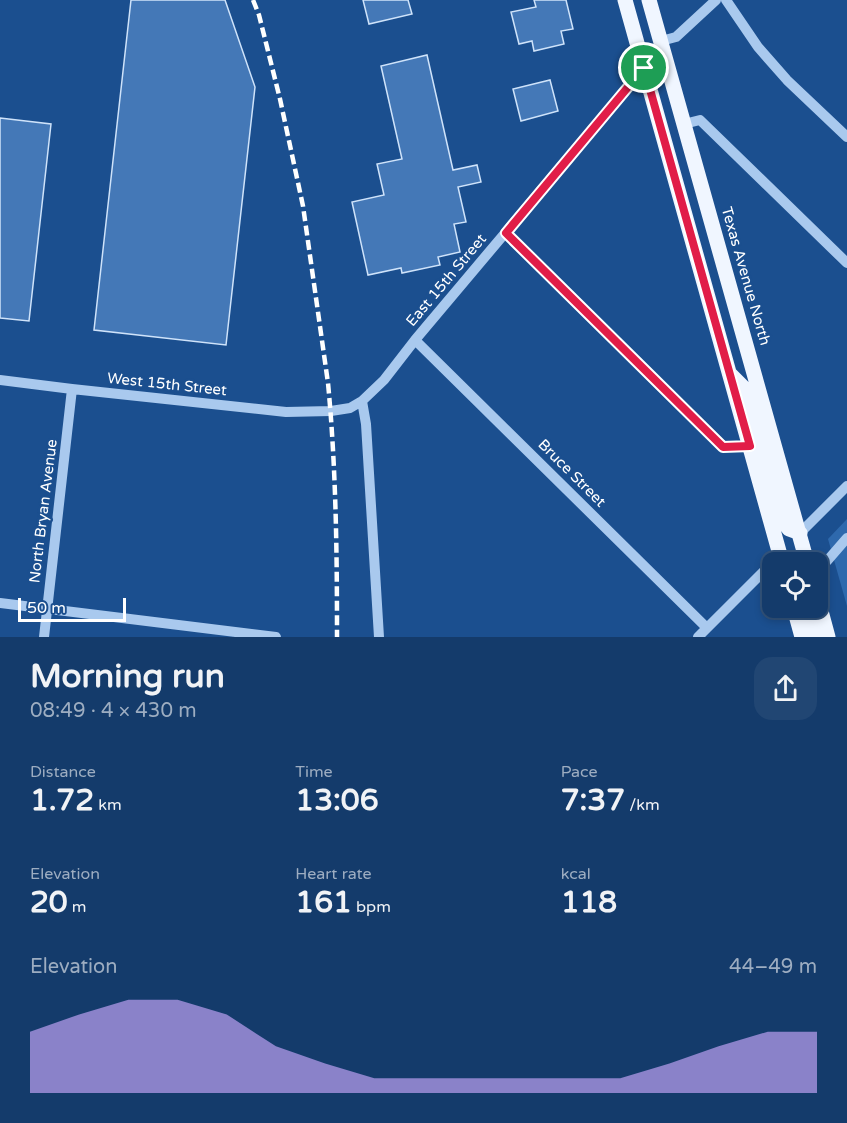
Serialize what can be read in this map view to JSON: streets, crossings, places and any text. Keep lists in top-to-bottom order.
{
  "streets": {
    "main road": ["Texas Avenue North"],
    "street": [
      "East 15th Street",
      "West 15th Street",
      "Bruce Street",
      "North Bryan Avenue"
    ]
  },
  "crossings": [
    ["East 15th Street", "West 15th Street"],
    ["East 15th Street", "Bruce Street"],
    ["West 15th Street", "North Bryan Avenue"]
  ],
  "scale_bar": "50 m",
  "page": {
    "scale": "50 m",
    "heading": ["Morning run", "08:49 · 4 × 430 m"],
    "stats": [
      ["Distance", "1.72 km"],
      ["Time", "13:06"],
      ["Pace", "7:37 /km"],
      ["Elevation", "20 m"],
      ["Heart rate", "161 bpm"],
      ["kcal", "118"]
    ],
    "chart": ["Elevation", "44–49 m"]
  }
}
